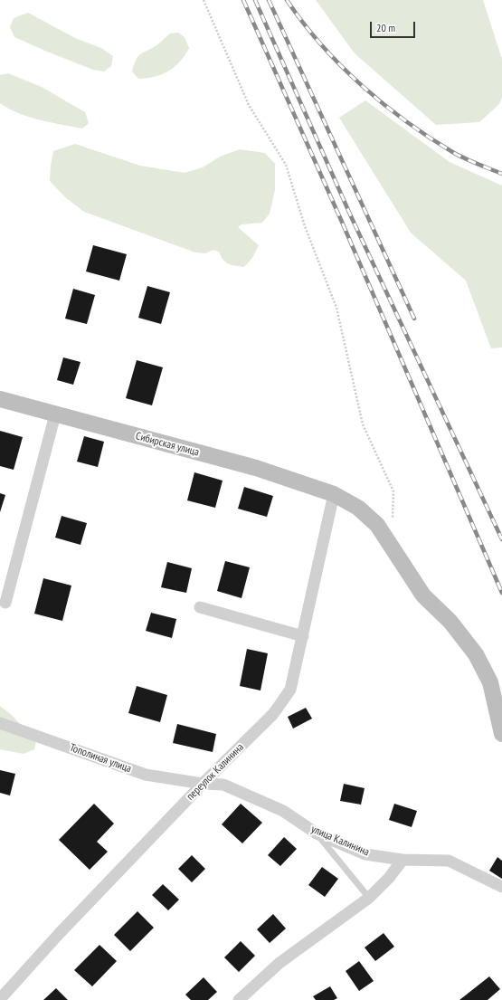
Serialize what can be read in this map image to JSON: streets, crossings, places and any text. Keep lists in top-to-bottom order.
{
  "streets": {
    "street": [
      "Сибирская улица",
      "Тополиная улица",
      "переулок Калинина",
      "улица Калинина"
    ]
  },
  "crossings": [
    ["Сибирская улица", "переулок Калинина"],
    ["Тополиная улица", "переулок Калинина"],
    ["Тополиная улица", "улица Калинина"],
    ["переулок Калинина", "улица Калинина"]
  ],
  "scale_bar": "20 m"
}
